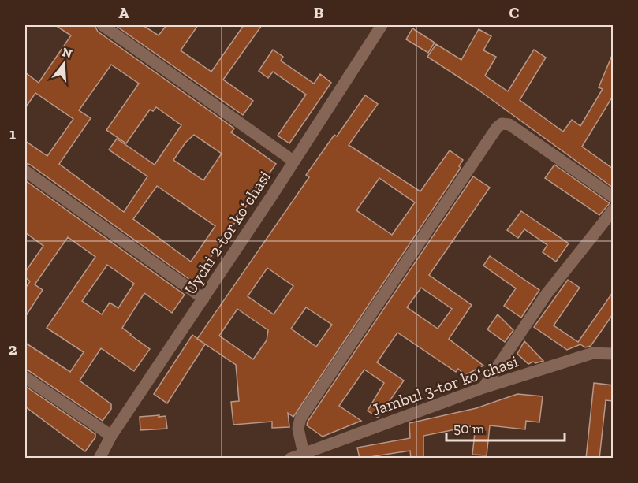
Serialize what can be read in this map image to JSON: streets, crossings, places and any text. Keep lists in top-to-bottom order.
{
  "streets": {
    "street": ["Uychi 2-tor koʻchasi", "Jambul 3-tor koʻchasi"]
  },
  "scale_bar": "50 m",
  "north": "top",
  "grid": {
    "columns": ["A", "B", "C"],
    "rows": ["1", "2"]
  }
}
